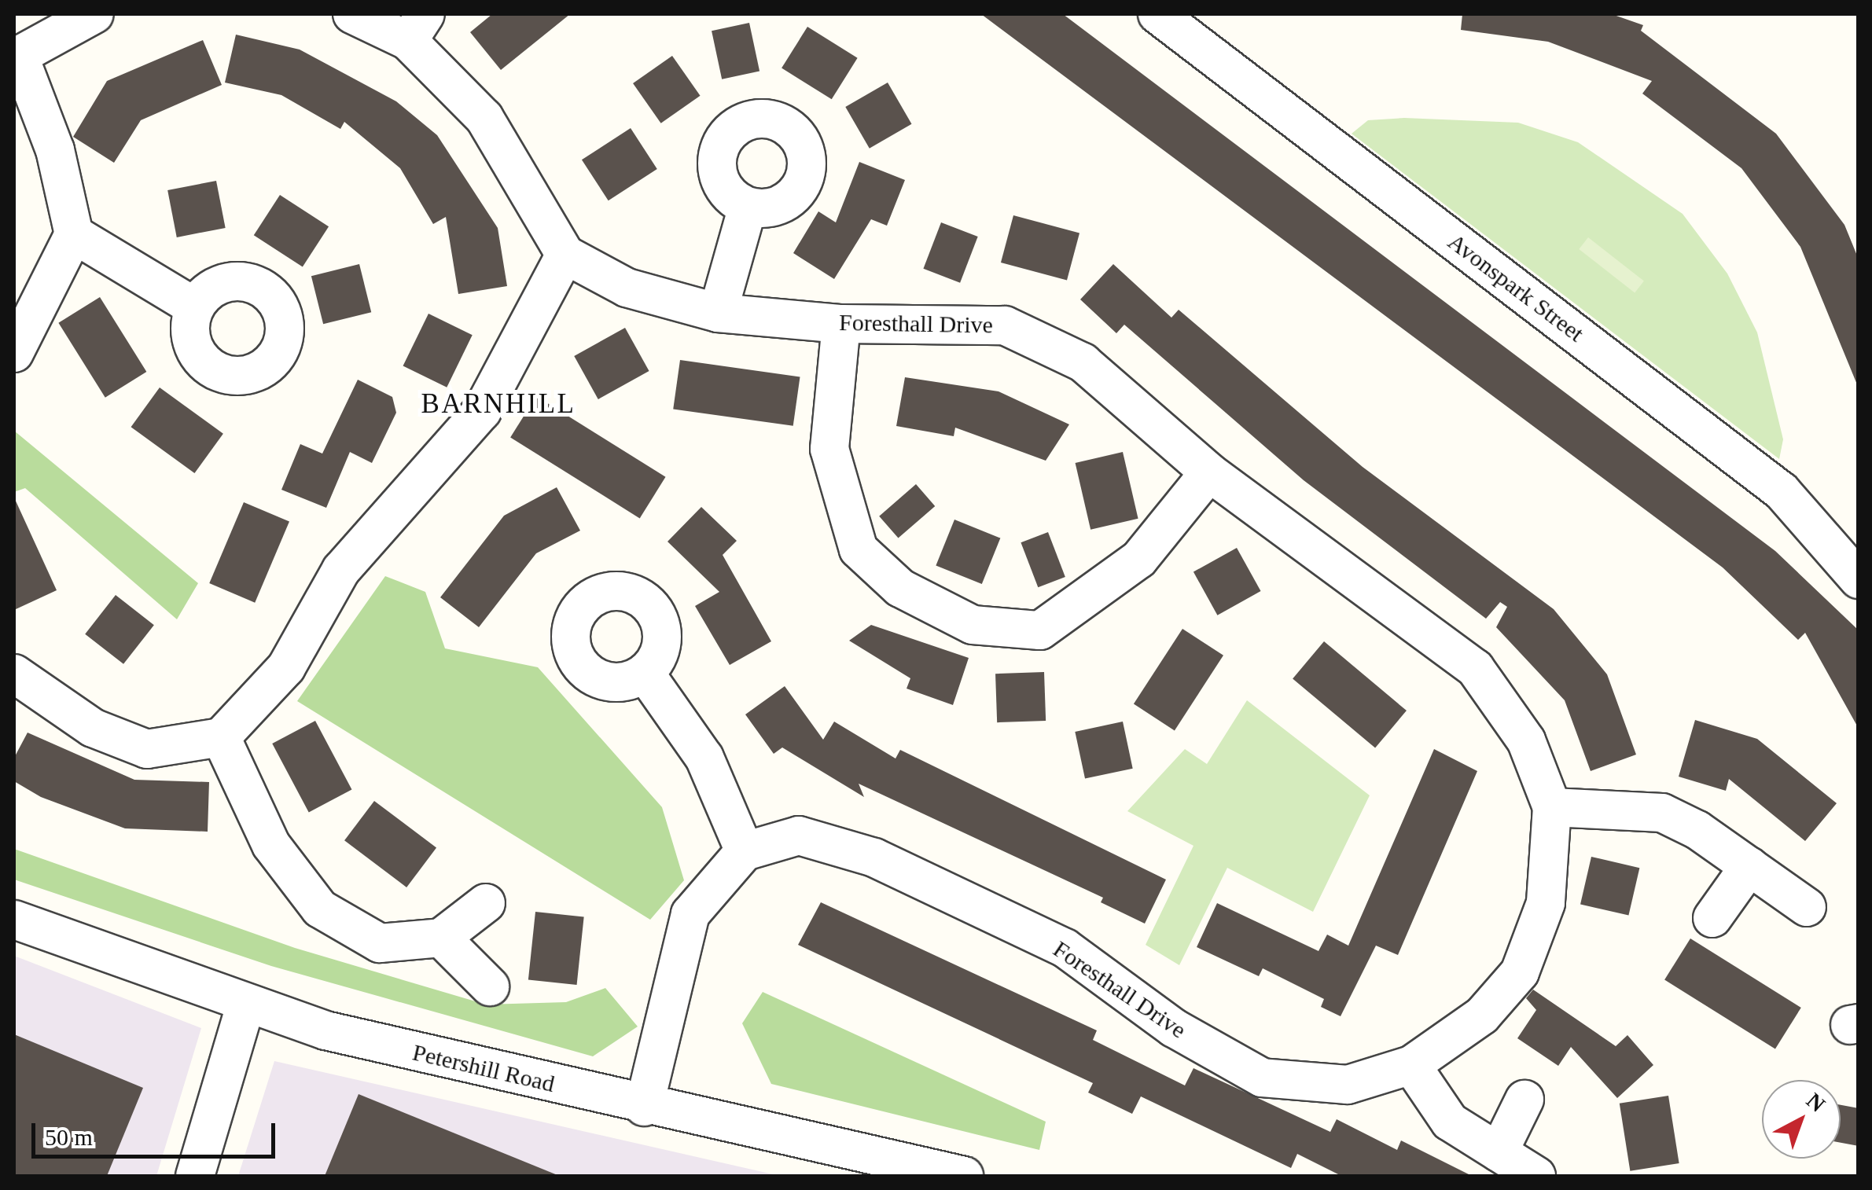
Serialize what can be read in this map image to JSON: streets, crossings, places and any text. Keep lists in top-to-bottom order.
{
  "streets": {
    "street": ["Avonspark Street", "Foresthall Drive", "Petershill Road"]
  },
  "districts": ["BARNHILL"],
  "scale_bar": "50 m",
  "north": "top right"
}
